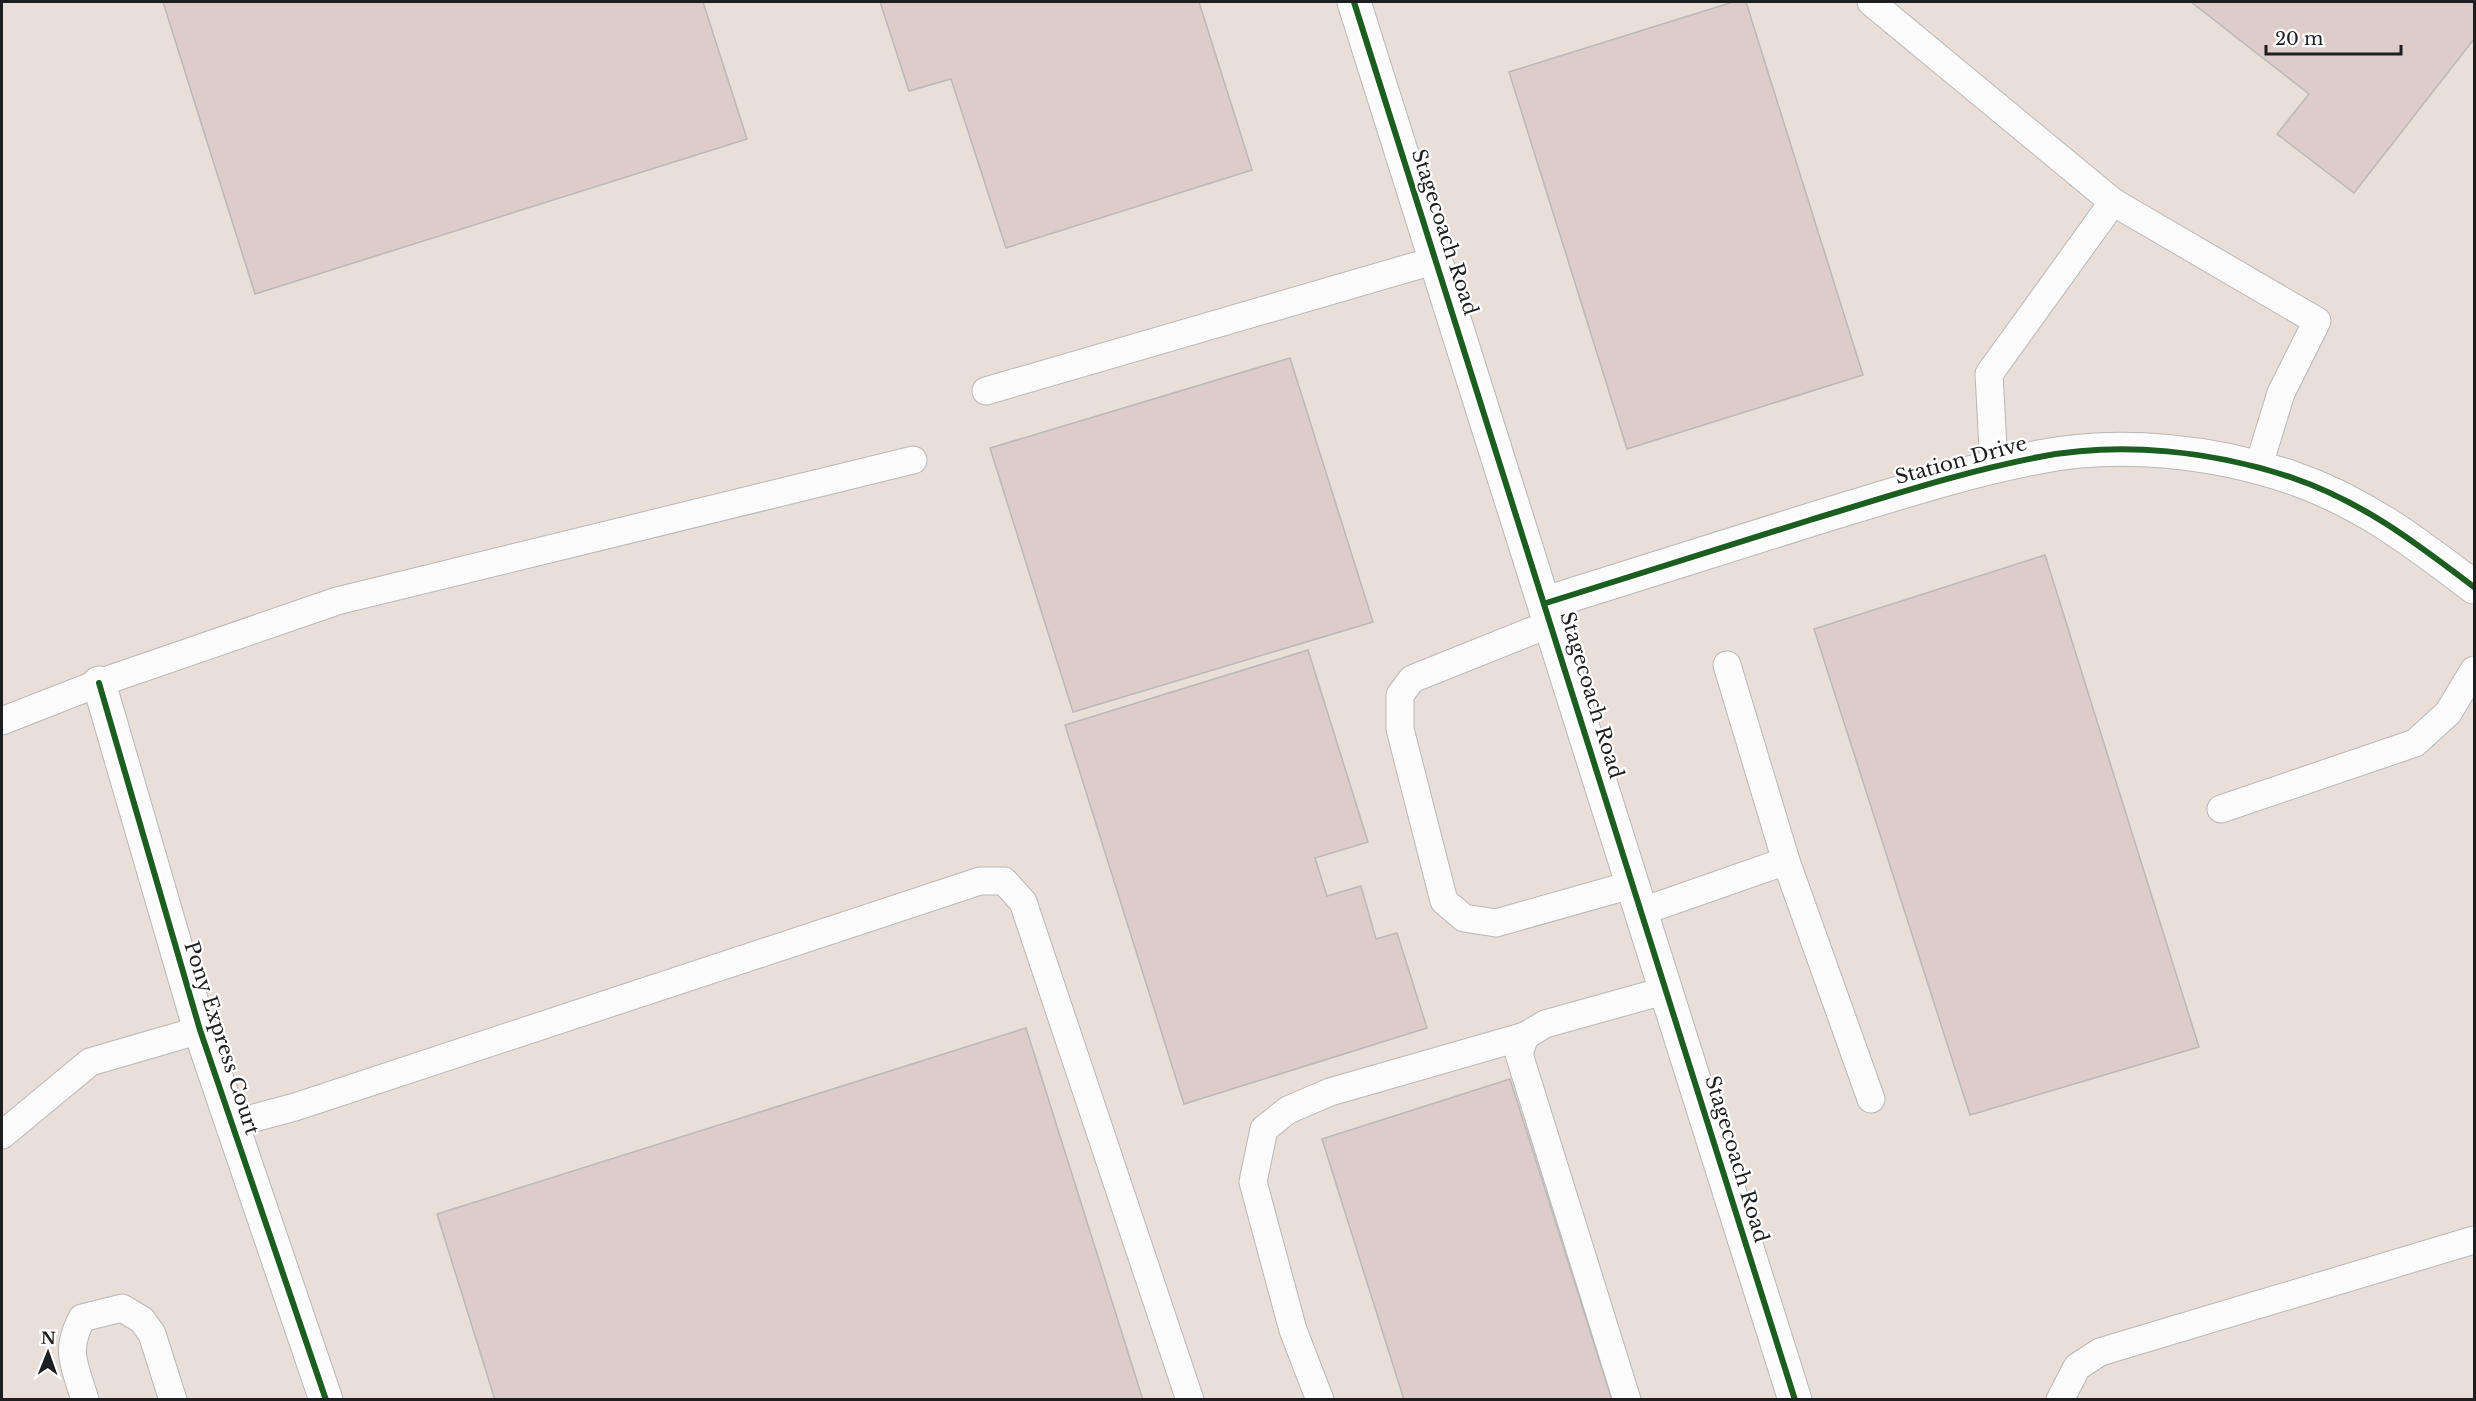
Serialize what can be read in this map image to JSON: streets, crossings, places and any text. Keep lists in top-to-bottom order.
{
  "streets": {
    "street": ["Stagecoach Road", "Station Drive", "Pony Express Court"]
  },
  "crossings": [
    ["Stagecoach Road", "Station Drive"]
  ],
  "scale_bar": "20 m",
  "north": "top"
}
